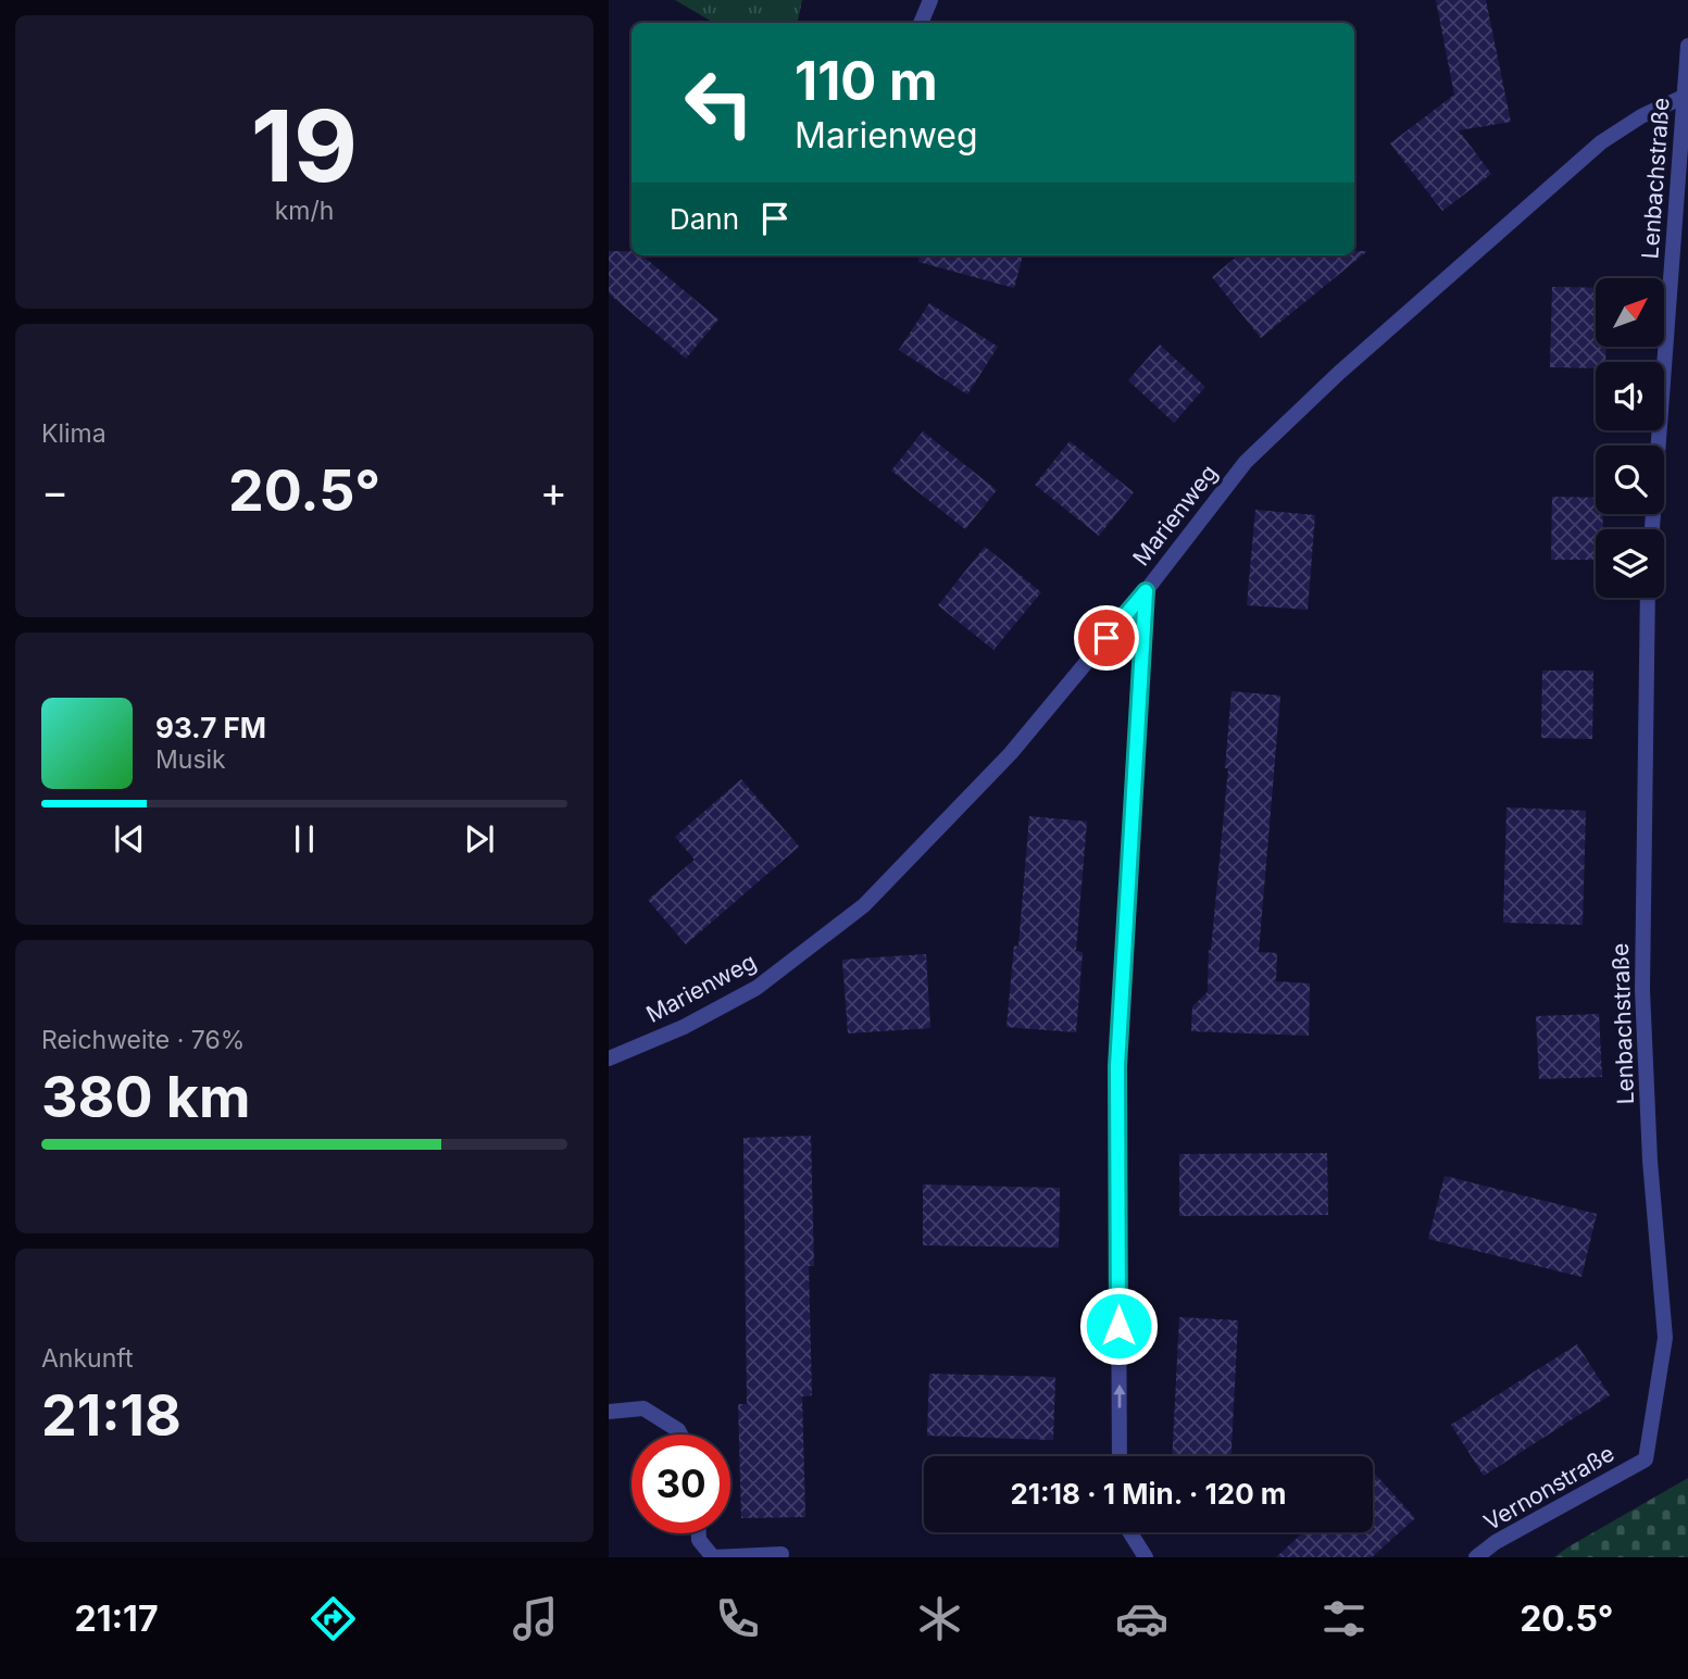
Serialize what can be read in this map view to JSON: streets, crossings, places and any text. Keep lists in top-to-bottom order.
{
  "streets": {
    "street": ["Lenbachstraße", "Marienweg", "Vernonstraße"]
  },
  "crossings": [
    ["Lenbachstraße", "Marienweg"],
    ["Lenbachstraße", "Vernonstraße"]
  ],
  "north": "top right",
  "page": {
    "tile": [
      ["19", "km/h"],
      "Klima",
      ["Reichweite · 76%", "380 km"],
      ["Ankunft", "21:18"]
    ],
    "turn": ["110 m", "Marienweg"],
    "then": "Dann",
    "heat": ["−", "20.5°", "+"],
    "song": ["93.7 FM", "Musik"],
    "limit": "30",
    "trip": "21:18 · 1 Min. · 120 m",
    "tabs": ["21:17", "20.5°"]
  }
}
